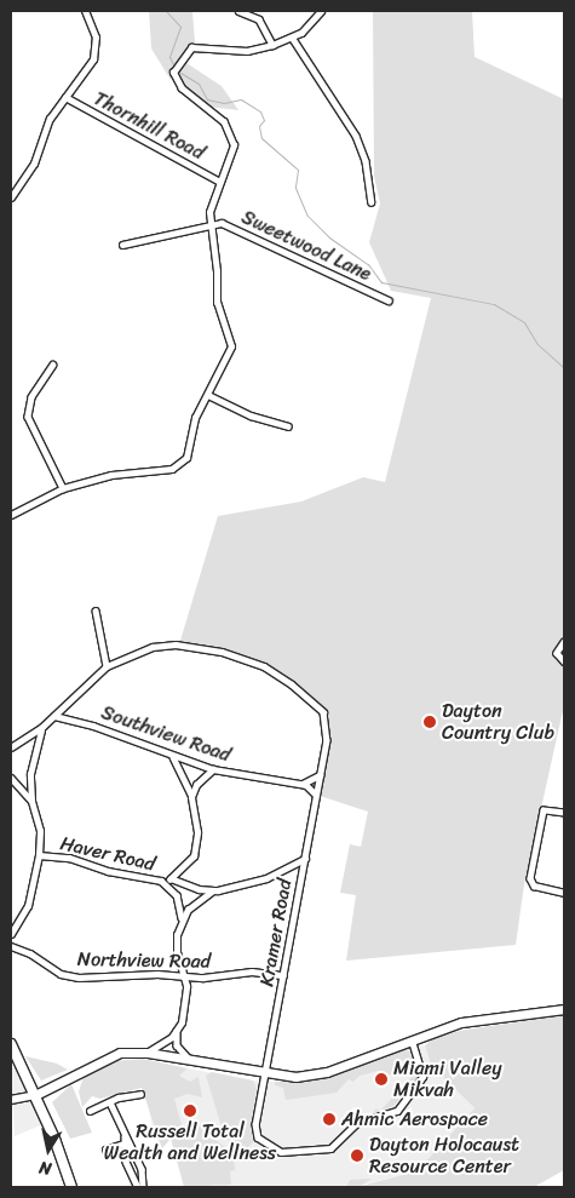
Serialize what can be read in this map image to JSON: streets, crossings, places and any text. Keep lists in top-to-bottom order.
{
  "streets": {
    "street": [
      "Thornhill Road",
      "Sweetwood Lane",
      "Southview Road",
      "Haver Road",
      "Kramer Road",
      "Northview Road"
    ]
  },
  "crossings": [
    ["Southview Road", "Haver Road"],
    ["Kramer Road", "Northview Road"]
  ],
  "places": [
    "Dayton Country Club",
    "Miami Valley Mikvah",
    "Russell Total Wealth and Wellness",
    "Ahmic Aerospace",
    "Dayton Holocaust Resource Center"
  ],
  "north": "bottom"
}
